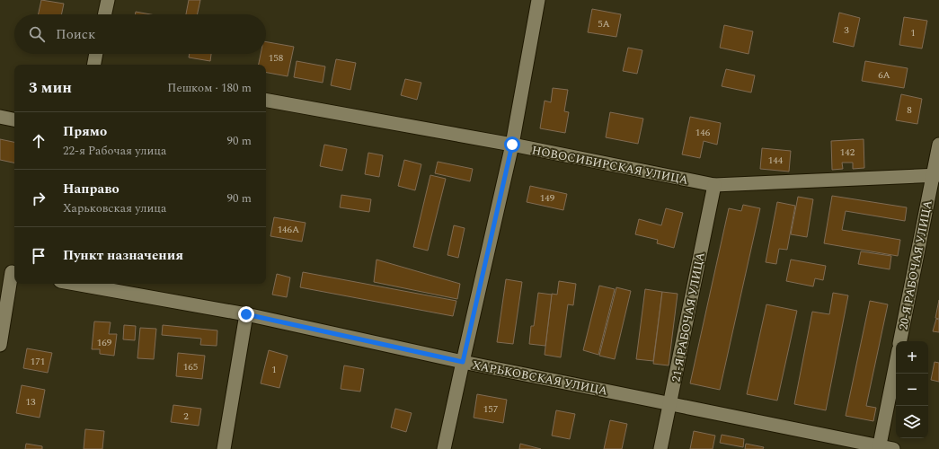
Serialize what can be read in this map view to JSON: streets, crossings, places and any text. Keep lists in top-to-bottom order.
{
  "streets": {
    "street": [
      "НОВОСИБИРСКАЯ УЛИЦА",
      "20-Я РАБОЧАЯ УЛИЦА",
      "21-Я РАБОЧАЯ УЛИЦА",
      "ХАРЬКОВСКАЯ УЛИЦА"
    ]
  },
  "crossings": [
    ["НОВОСИБИРСКАЯ УЛИЦА", "20-Я РАБОЧАЯ УЛИЦА"],
    ["НОВОСИБИРСКАЯ УЛИЦА", "21-Я РАБОЧАЯ УЛИЦА"],
    ["21-Я РАБОЧАЯ УЛИЦА", "ХАРЬКОВСКАЯ УЛИЦА"]
  ],
  "house_numbers": [
    "5А",
    "3",
    "1",
    "158",
    "6А",
    "8",
    "146",
    "142",
    "144",
    "149",
    "146А",
    "169",
    "171",
    "165",
    "1",
    "13",
    "157",
    "2"
  ],
  "page": {
    "search": "Поиск",
    "heading": ["3 мин", "Пешком · 180 m"],
    "list": [
      ["Прямо", "22-я Рабочая улица", "90 m"],
      ["Направо", "Харьковская улица", "90 m"],
      "Пункт назначения"
    ],
    "map_buttons": ["+", "−"]
  }
}
